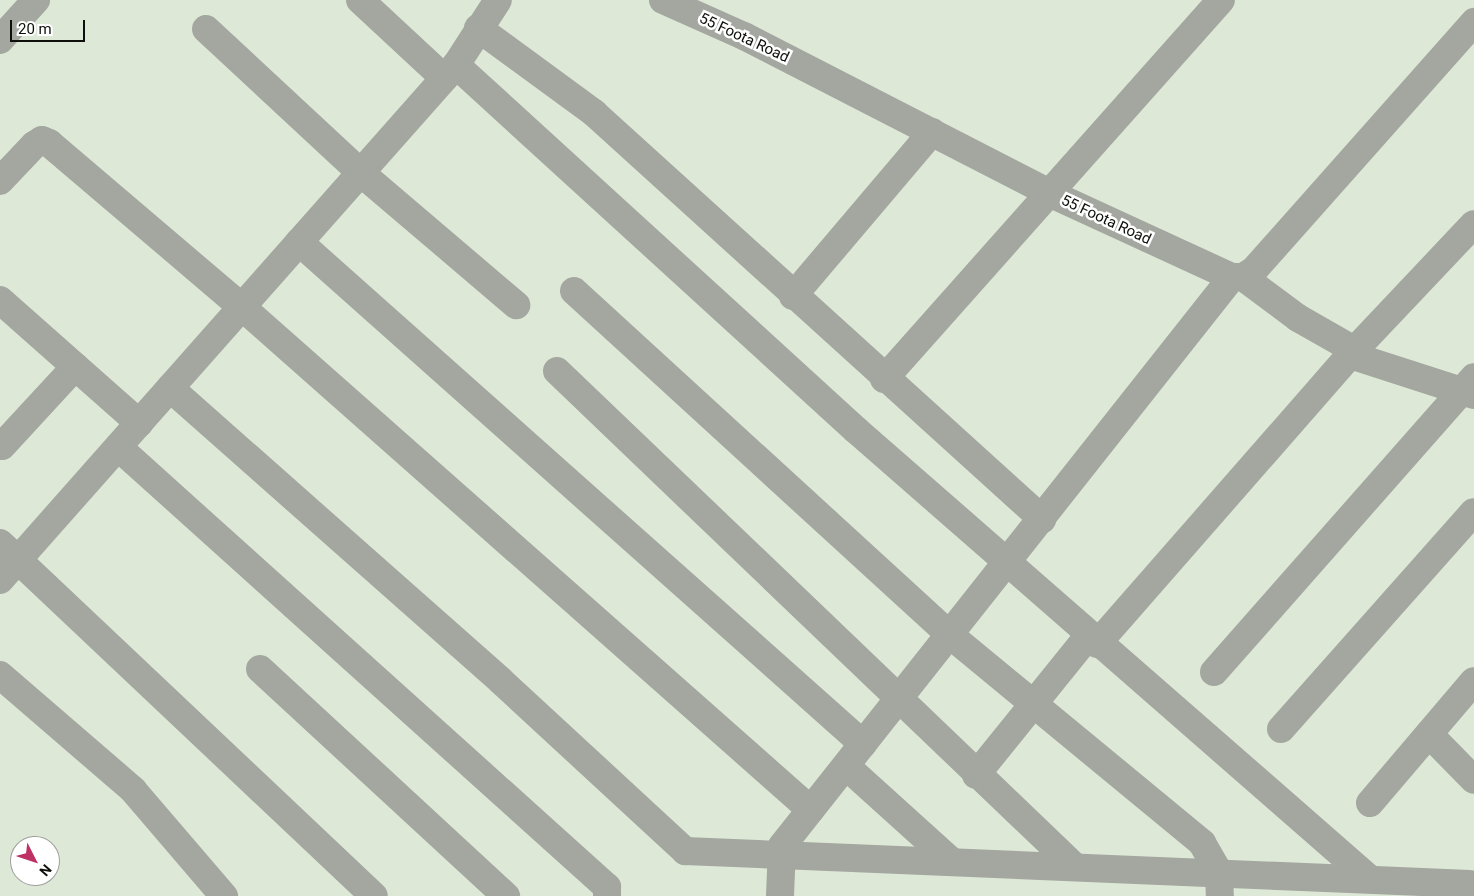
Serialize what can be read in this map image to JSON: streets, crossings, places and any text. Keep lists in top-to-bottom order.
{
  "streets": {
    "street": ["55 Foota Road"]
  },
  "scale_bar": "20 m",
  "north": "bottom right"
}
